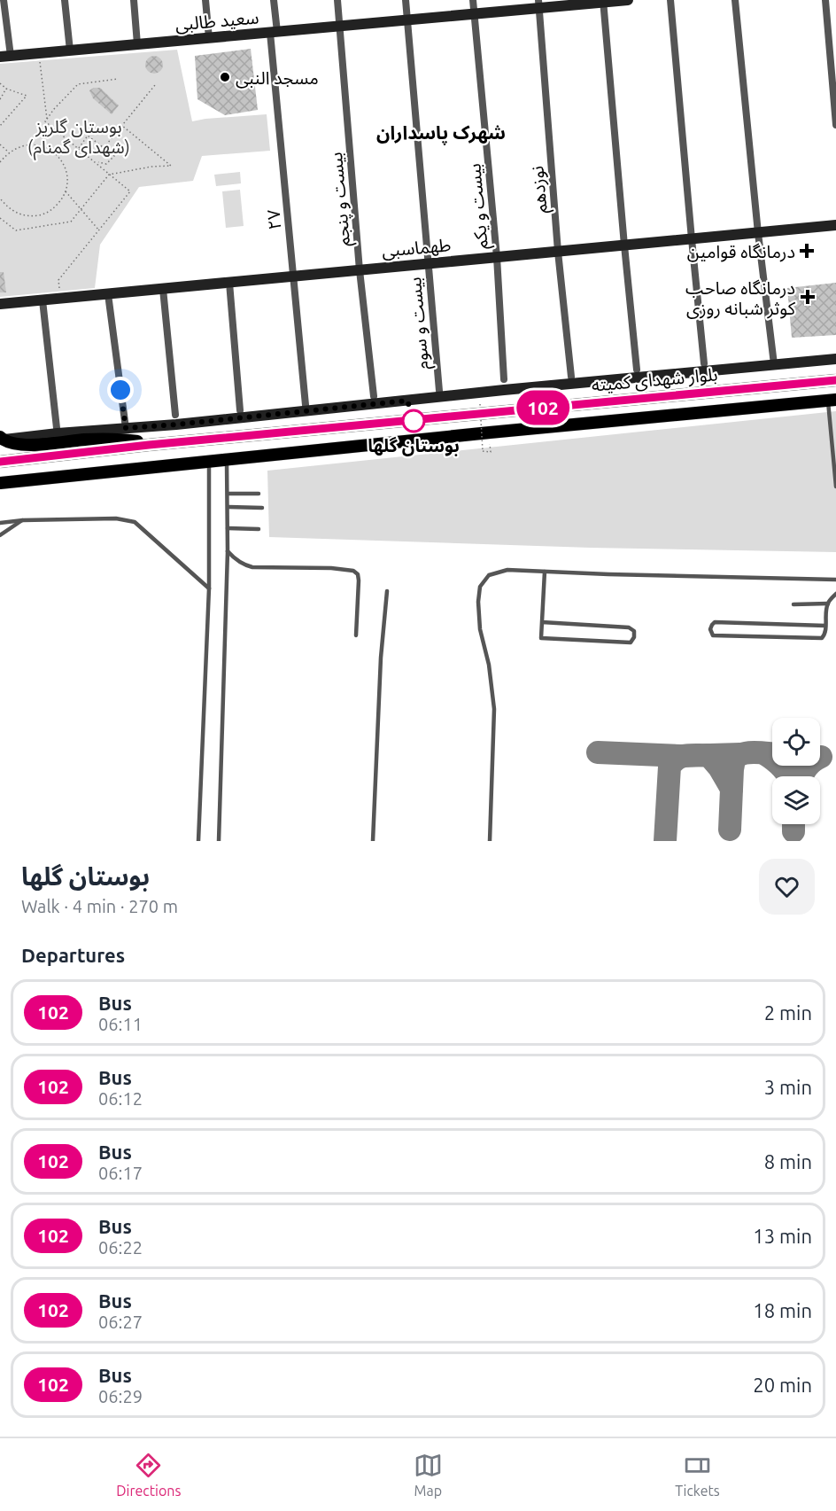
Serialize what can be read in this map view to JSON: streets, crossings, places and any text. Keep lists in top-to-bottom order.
{
  "streets": {
    "main road": ["بلوار شهدای کمیته"],
    "street": [
      "سعید طالبی",
      "نوزدهم",
      "بیست و پنجم",
      "بیست و یکم",
      "۲۷",
      "طهماسبی",
      "بیست و سوم"
    ]
  },
  "crossings": [
    ["سعید طالبی", "نوزدهم"],
    ["سعید طالبی", "بیست و پنجم"],
    ["سعید طالبی", "بیست و یکم"],
    ["سعید طالبی", "۲۷"],
    ["سعید طالبی", "بیست و سوم"],
    ["نوزدهم", "طهماسبی"],
    ["بیست و پنجم", "طهماسبی"],
    ["بیست و یکم", "طهماسبی"],
    ["۲۷", "طهماسبی"],
    ["طهماسبی", "بیست و سوم"]
  ],
  "districts": ["شهرک پاسداران"],
  "parks": ["بوستان گلریز (شهدای گمنام)"],
  "places": {
    "other": ["مسجد النبی", "بوستان گلها"],
    "health": ["درمانگاه قوامین", "درمانگاه صاحب کوثر شبانه روزی"]
  },
  "lines": ["bus line 102"],
  "page": {
    "on_map": "102",
    "heading": [
      ["بوستان گلها", "Walk · 4 min · 270 m"],
      "Departures"
    ],
    "list": [
      {
        "mark": "102",
        "name": "Bus",
        "note": "06:11",
        "value": "2 min"
      },
      {
        "mark": "102",
        "name": "Bus",
        "note": "06:12",
        "value": "3 min"
      },
      {
        "mark": "102",
        "name": "Bus",
        "note": "06:17",
        "value": "8 min"
      },
      {
        "mark": "102",
        "name": "Bus",
        "note": "06:22",
        "value": "13 min"
      },
      {
        "mark": "102",
        "name": "Bus",
        "note": "06:27",
        "value": "18 min"
      },
      {
        "mark": "102",
        "name": "Bus",
        "note": "06:29",
        "value": "20 min"
      }
    ],
    "tabs": ["Directions", "Map", "Tickets"]
  }
}
